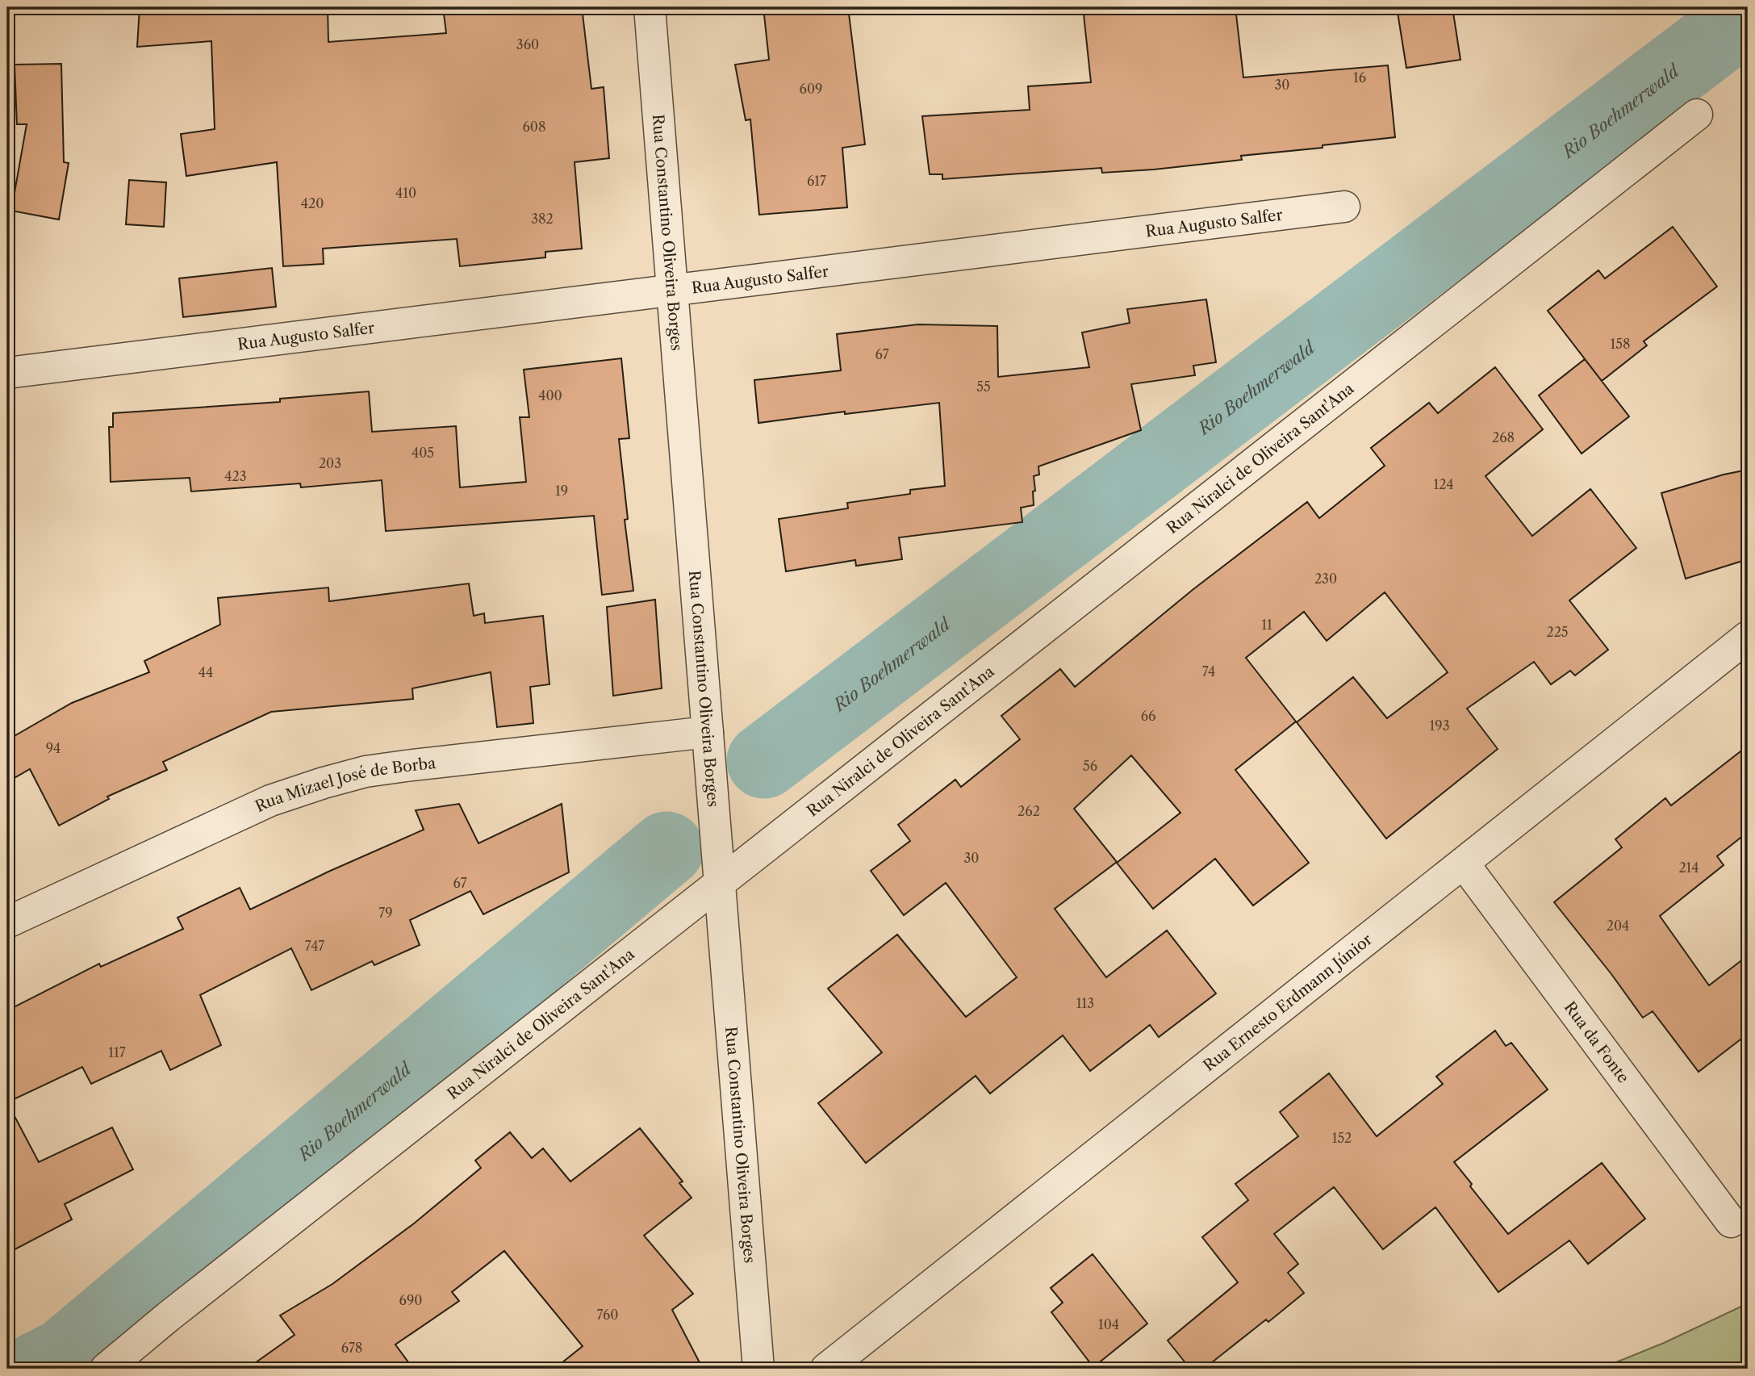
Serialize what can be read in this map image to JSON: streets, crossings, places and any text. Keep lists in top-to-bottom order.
{
  "streets": {
    "street": [
      "Rua Augusto Salfer",
      "Rua Constantino Oliveira Borges",
      "Rua Niralci de Oliveira Sant'Ana",
      "Rua Mizael José de Borba",
      "Rua Ernesto Erdmann Júnior",
      "Rua da Fonte"
    ]
  },
  "crossings": [
    ["Rua Augusto Salfer", "Rua Constantino Oliveira Borges"],
    ["Rua Constantino Oliveira Borges", "Rua Niralci de Oliveira Sant'Ana"],
    ["Rua Constantino Oliveira Borges", "Rua Mizael José de Borba"],
    ["Rua Ernesto Erdmann Júnior", "Rua da Fonte"]
  ],
  "water": ["Rio Boehmerwald"],
  "house_numbers": [
    "360",
    "16",
    "30",
    "609",
    "608",
    "617",
    "410",
    "420",
    "382",
    "158",
    "67",
    "55",
    "400",
    "268",
    "405",
    "203",
    "423",
    "124",
    "19",
    "230",
    "11",
    "225",
    "74",
    "44",
    "66",
    "193",
    "94",
    "56",
    "262",
    "30",
    "214",
    "67",
    "79",
    "204",
    "747",
    "113",
    "117",
    "152",
    "690",
    "760",
    "104",
    "678"
  ]
}
